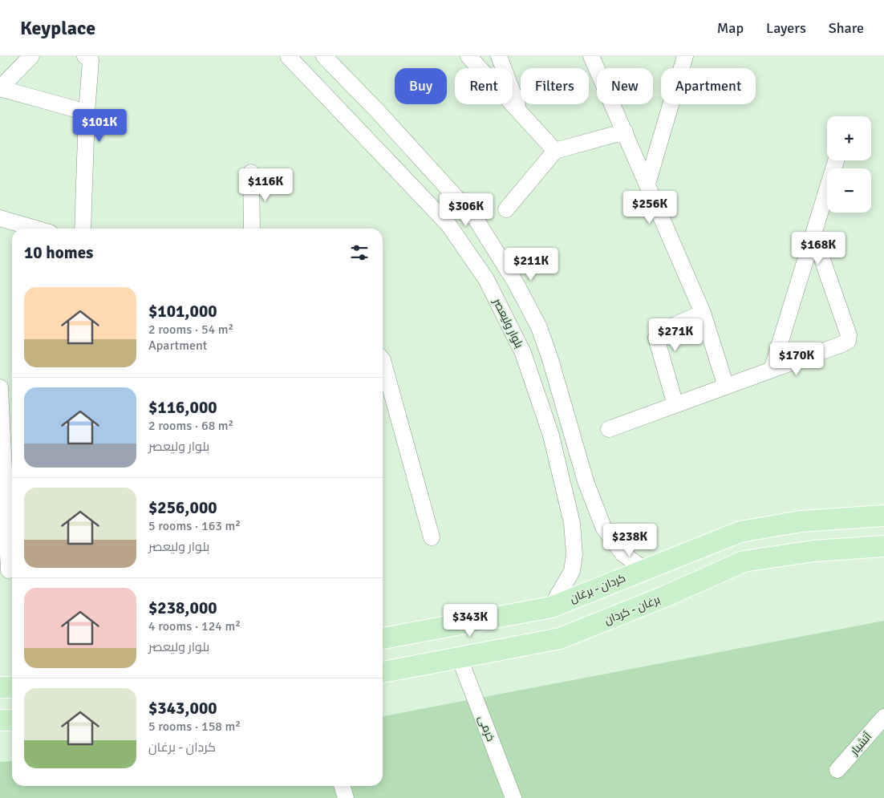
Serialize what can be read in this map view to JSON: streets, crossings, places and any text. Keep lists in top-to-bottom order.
{
  "streets": {
    "main road": ["کردان - برغان", "برغان - کردان"],
    "street": ["بلوار ولیعصر", "خرمی", "آتشبار"]
  },
  "crossings": [
    ["بلوار ولیعصر", "کردان - برغان"],
    ["برغان - کردان", "خرمی"]
  ],
  "page": {
    "header": "Keyplace",
    "nav": ["Map", "Layers", "Share"],
    "chip": [
      "Buy",
      "Rent",
      "Filters",
      "New",
      "Apartment"
    ],
    "price": [
      "$101K",
      "$116K",
      "$256K",
      "$306K",
      "$168K",
      "$211K",
      "$271K",
      "$170K",
      "$238K",
      "$343K"
    ],
    "map_buttons": ["+", "−"],
    "heading": "10 homes",
    "list": [
      {
        "name": "$101,000",
        "note": "2 rooms · 54 m² · Apartment"
      },
      {
        "name": "$116,000",
        "note": "2 rooms · 68 m² · بلوار ولیعصر"
      },
      {
        "name": "$256,000",
        "note": "5 rooms · 163 m² · بلوار ولیعصر"
      },
      {
        "name": "$238,000",
        "note": "4 rooms · 124 m² · بلوار ولیعصر"
      },
      {
        "name": "$343,000",
        "note": "5 rooms · 158 m² · کردان - برغان"
      }
    ]
  }
}
